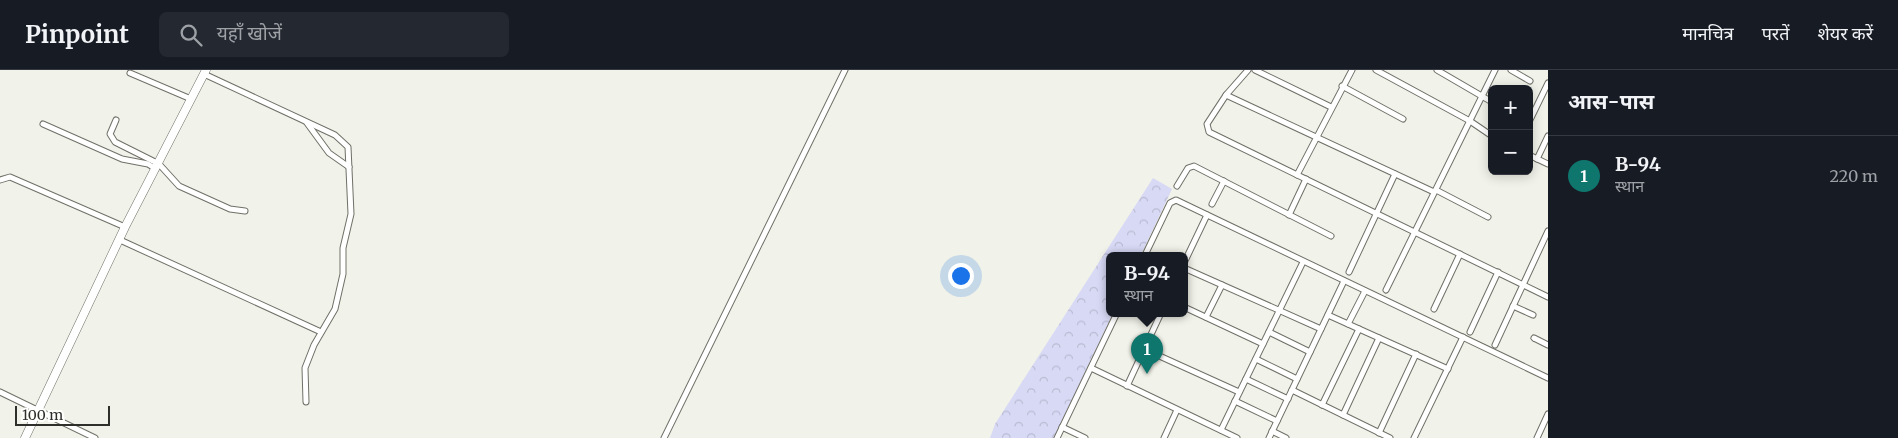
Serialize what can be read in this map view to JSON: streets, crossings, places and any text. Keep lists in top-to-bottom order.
{
  "scale_bar": "100 m",
  "page": {
    "header": "Pinpoint",
    "search": "यहाँ खोजें",
    "nav": ["मानचित्र", "परतें", "शेयर करें"],
    "heading": "आस-पास",
    "map_buttons": ["+", "−"],
    "list": [
      {
        "mark": "1",
        "name": "B-94",
        "note": "स्थान",
        "value": "220 m"
      }
    ],
    "popup": ["B-94", "स्थान"],
    "pins": "1",
    "scale": "100 m"
  }
}
